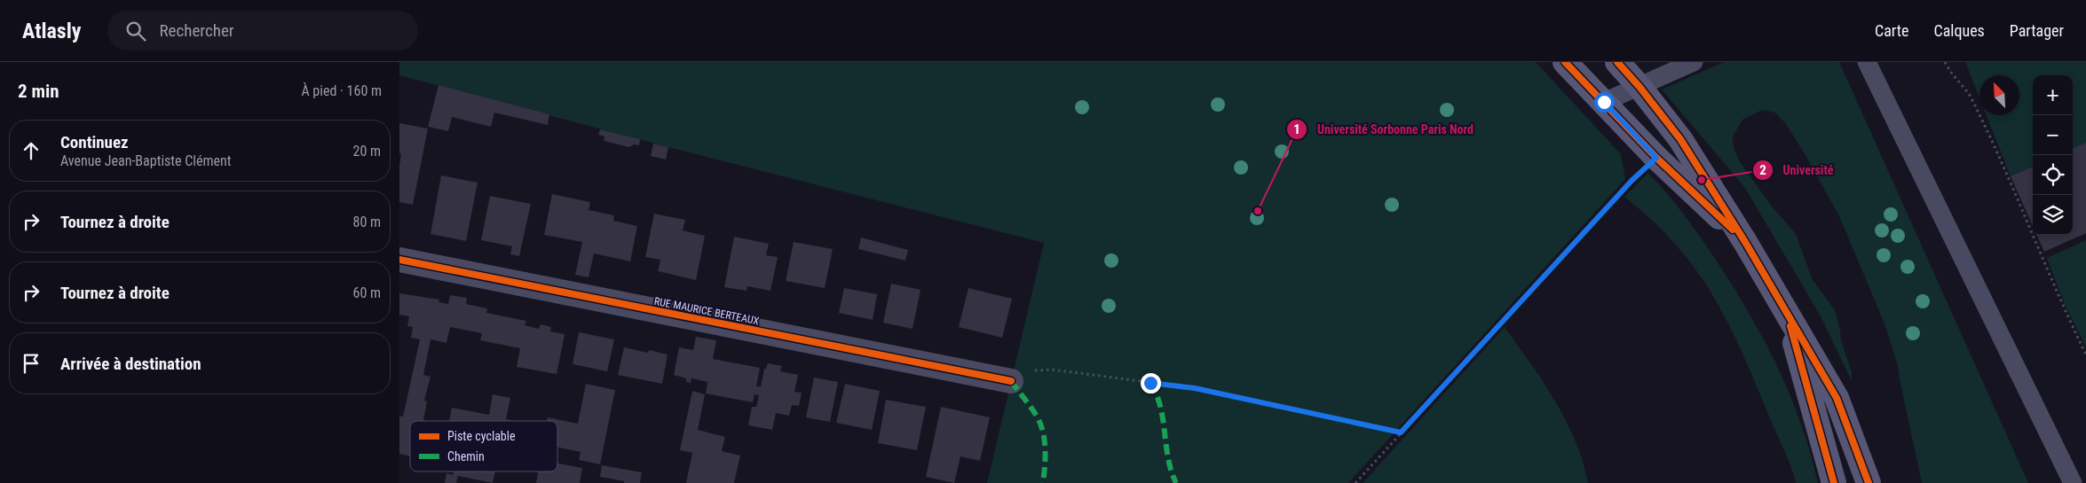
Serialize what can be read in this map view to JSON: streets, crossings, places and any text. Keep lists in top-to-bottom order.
{
  "streets": {
    "street": ["RUE MAURICE BERTEAUX"]
  },
  "places": ["Université", "Université Sorbonne Paris Nord"],
  "legend": ["Piste cyclable", "Chemin"],
  "north": "top left",
  "page": {
    "header": "Atlasly",
    "search": "Rechercher",
    "nav": ["Carte", "Calques", "Partager"],
    "heading": ["2 min", "À pied · 160 m"],
    "map_buttons": ["+", "−"],
    "list": [
      ["Continuez", "Avenue Jean-Baptiste Clément", "20 m"],
      ["Tournez à droite", "80 m"],
      ["Tournez à droite", "60 m"],
      "Arrivée à destination"
    ]
  }
}
